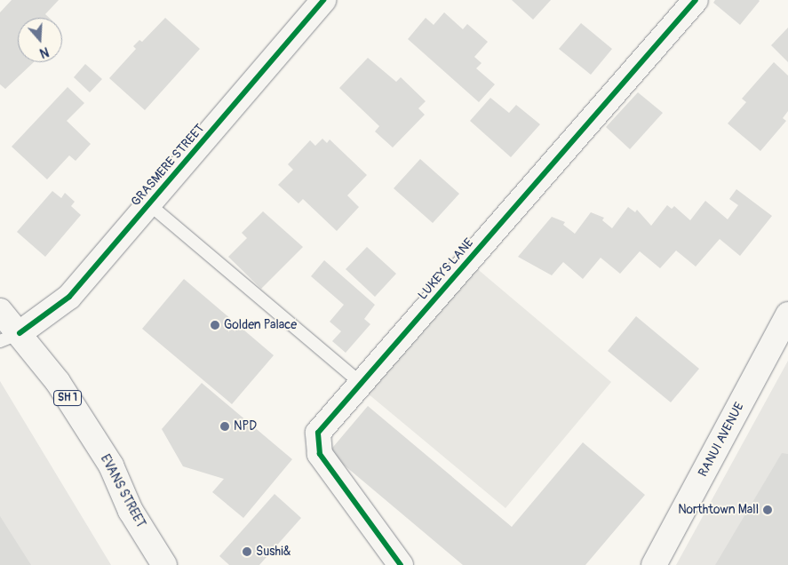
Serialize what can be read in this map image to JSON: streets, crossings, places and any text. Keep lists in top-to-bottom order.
{
  "streets": {
    "main road": [
      "GRASMERE STREET",
      "LUKEYS LANE",
      "SH 1",
      "RANUI AVENUE",
      "EVANS STREET"
    ]
  },
  "crossings": [
    ["GRASMERE STREET", "EVANS STREET"]
  ],
  "places": [
    "Golden Palace",
    "NPD",
    "Northtown Mall",
    "Sushi&"
  ],
  "north": "bottom"
}
